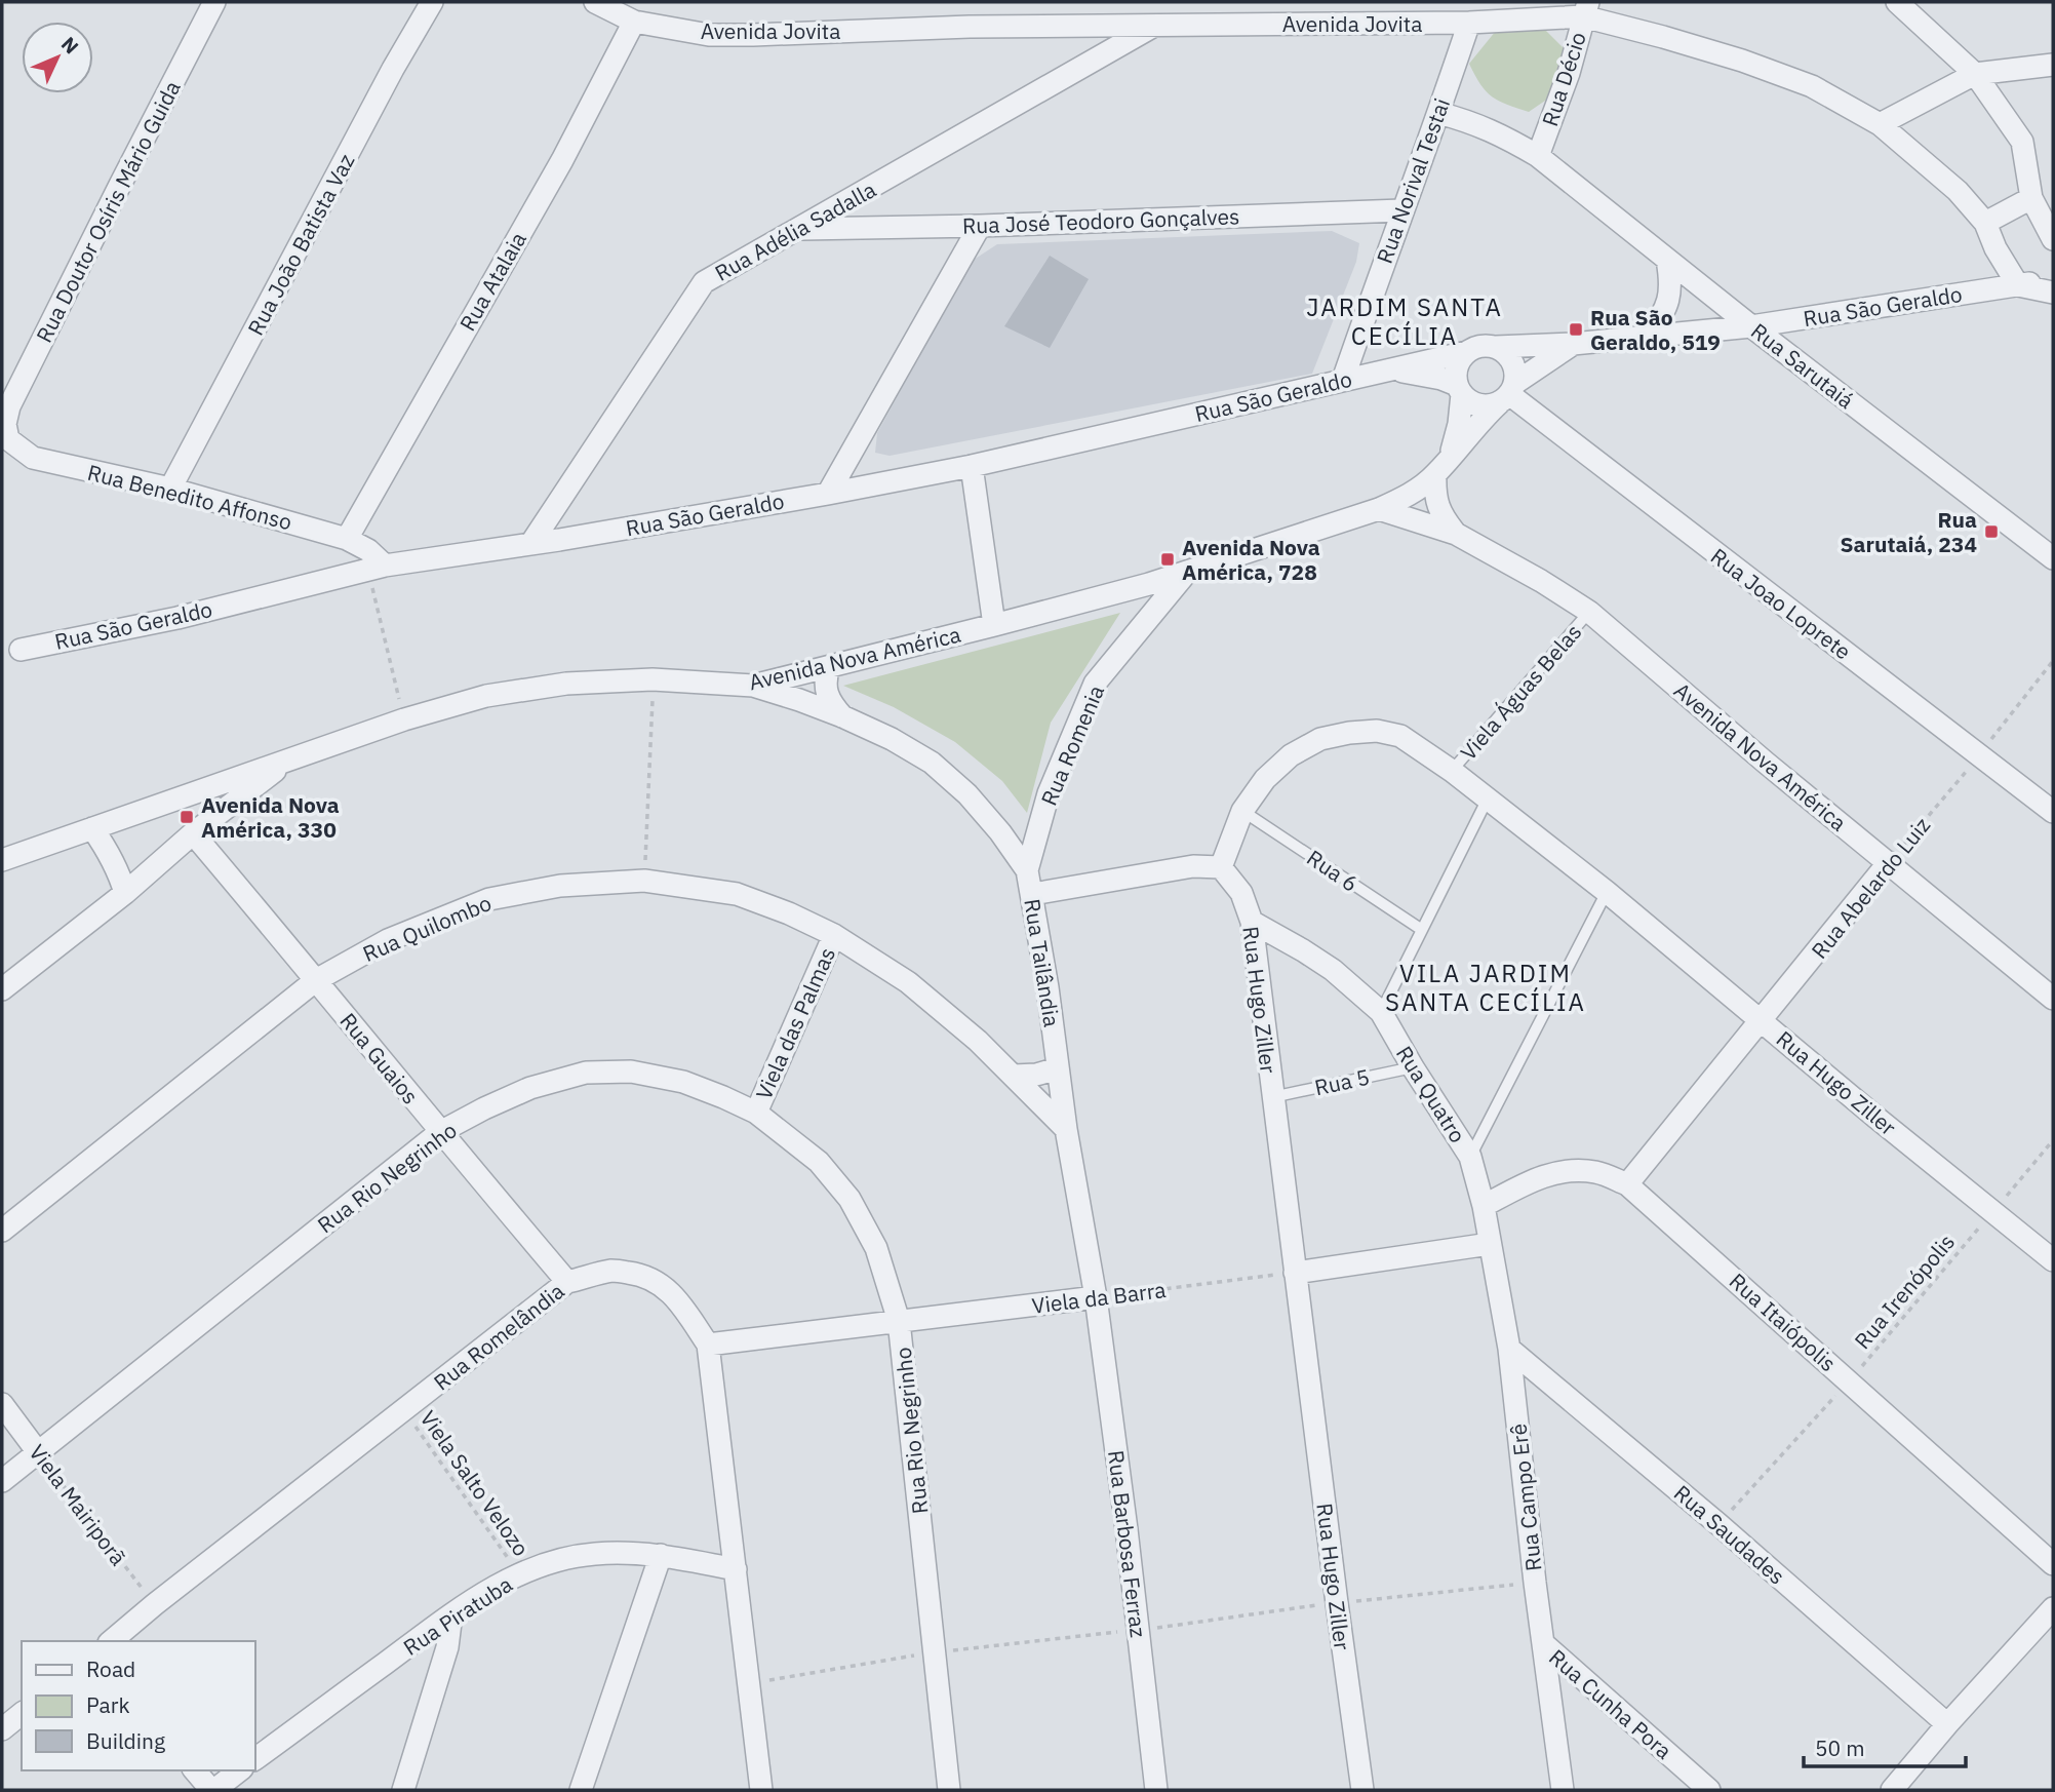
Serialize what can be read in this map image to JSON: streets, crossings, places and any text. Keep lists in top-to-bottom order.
{
  "streets": {
    "street": [
      "Avenida Jovita",
      "Rua Décio",
      "Rua Norival Testai",
      "Rua Doutor Osíris Mário Guida",
      "Rua José Teodoro Gonçalves",
      "Rua Adélia Sadalla",
      "Rua João Batista Vaz",
      "Rua Atalaia",
      "Rua São Geraldo",
      "Rua Sarutaiá",
      "Rua Benedito Affonso",
      "Rua Joao Loprete",
      "Avenida Nova América",
      "Rua Romenia",
      "Rua Abelardo Luiz",
      "Rua Quilombo",
      "Rua Tailândia",
      "Rua Hugo Ziller",
      "Viela das Palmas",
      "Rua Guaios",
      "Rua Quatro",
      "Rua Rio Negrinho",
      "Viela da Barra",
      "Rua Itaiópolis",
      "Rua Romelândia",
      "Rua Campo Erê",
      "Viela Mairiporã",
      "Rua Saudades",
      "Rua Barbosa Ferraz",
      "Rua Piratuba",
      "Rua Cunha Pora"
    ],
    "lane": ["Viela Águas Belas", "Rua 6", "Rua 5"],
    "path": ["Rua Irenópolis", "Viela Salto Velozo"]
  },
  "crossings": [
    ["Avenida Jovita", "Rua Décio"],
    ["Avenida Jovita", "Rua Norival Testai"],
    ["Avenida Jovita", "Rua Adélia Sadalla"],
    ["Avenida Jovita", "Rua Atalaia"],
    ["Avenida Jovita", "Rua São Geraldo"],
    ["Rua Décio", "Rua Sarutaiá"],
    ["Rua Norival Testai", "Rua José Teodoro Gonçalves"],
    ["Rua Norival Testai", "Rua São Geraldo"],
    ["Rua Norival Testai", "Rua Sarutaiá"],
    ["Rua Doutor Osíris Mário Guida", "Rua Benedito Affonso"],
    ["Rua José Teodoro Gonçalves", "Rua Adélia Sadalla"],
    ["Rua Adélia Sadalla", "Rua São Geraldo"],
    ["Rua João Batista Vaz", "Rua Benedito Affonso"],
    ["Rua Atalaia", "Rua Benedito Affonso"],
    ["Rua São Geraldo", "Rua Sarutaiá"],
    ["Rua São Geraldo", "Rua Benedito Affonso"],
    ["Rua São Geraldo", "Rua Joao Loprete"],
    ["Rua Joao Loprete", "Rua Abelardo Luiz"],
    ["Avenida Nova América", "Viela Águas Belas"],
    ["Avenida Nova América", "Rua Romenia"],
    ["Avenida Nova América", "Rua Abelardo Luiz"],
    ["Avenida Nova América", "Rua Tailândia"],
    ["Viela Águas Belas", "Rua Hugo Ziller"],
    ["Rua Romenia", "Rua Tailândia"],
    ["Rua 6", "Rua Hugo Ziller"],
    ["Rua Abelardo Luiz", "Rua Hugo Ziller"],
    ["Rua Abelardo Luiz", "Rua Itaiópolis"],
    ["Rua Quilombo", "Rua Tailândia"],
    ["Rua Quilombo", "Viela das Palmas"],
    ["Rua Quilombo", "Rua Guaios"],
    ["Rua Tailândia", "Viela da Barra"],
    ["Rua Tailândia", "Rua Barbosa Ferraz"],
    ["Rua Hugo Ziller", "Rua 5"],
    ["Rua Hugo Ziller", "Rua Quatro"],
    ["Rua Hugo Ziller", "Rua Irenópolis"],
    ["Rua Hugo Ziller", "Viela da Barra"],
    ["Viela das Palmas", "Rua Rio Negrinho"],
    ["Rua Guaios", "Rua Rio Negrinho"],
    ["Rua Guaios", "Rua Romelândia"],
    ["Rua 5", "Rua Quatro"],
    ["Rua Quatro", "Rua Itaiópolis"],
    ["Rua Quatro", "Rua Campo Erê"],
    ["Rua Rio Negrinho", "Viela da Barra"],
    ["Rua Rio Negrinho", "Viela Mairiporã"],
    ["Rua Irenópolis", "Rua Itaiópolis"],
    ["Rua Irenópolis", "Rua Saudades"],
    ["Viela da Barra", "Rua Romelândia"],
    ["Viela da Barra", "Rua Barbosa Ferraz"],
    ["Rua Itaiópolis", "Rua Campo Erê"],
    ["Rua Romelândia", "Viela Salto Velozo"],
    ["Rua Romelândia", "Viela Mairiporã"],
    ["Rua Romelândia", "Rua Piratuba"],
    ["Viela Salto Velozo", "Rua Piratuba"],
    ["Rua Campo Erê", "Rua Saudades"],
    ["Rua Campo Erê", "Rua Cunha Pora"]
  ],
  "districts": ["JARDIM SANTA CECÍLIA", "VILA JARDIM SANTA CECÍLIA"],
  "places": {
    "transit": [
      "Rua São Geraldo, 519",
      "Rua Sarutaiá, 234",
      "Avenida Nova América, 728",
      "Avenida Nova América, 330"
    ]
  },
  "legend": ["Road", "Park", "Building"],
  "scale_bar": "50 m",
  "north": "top right"
}
